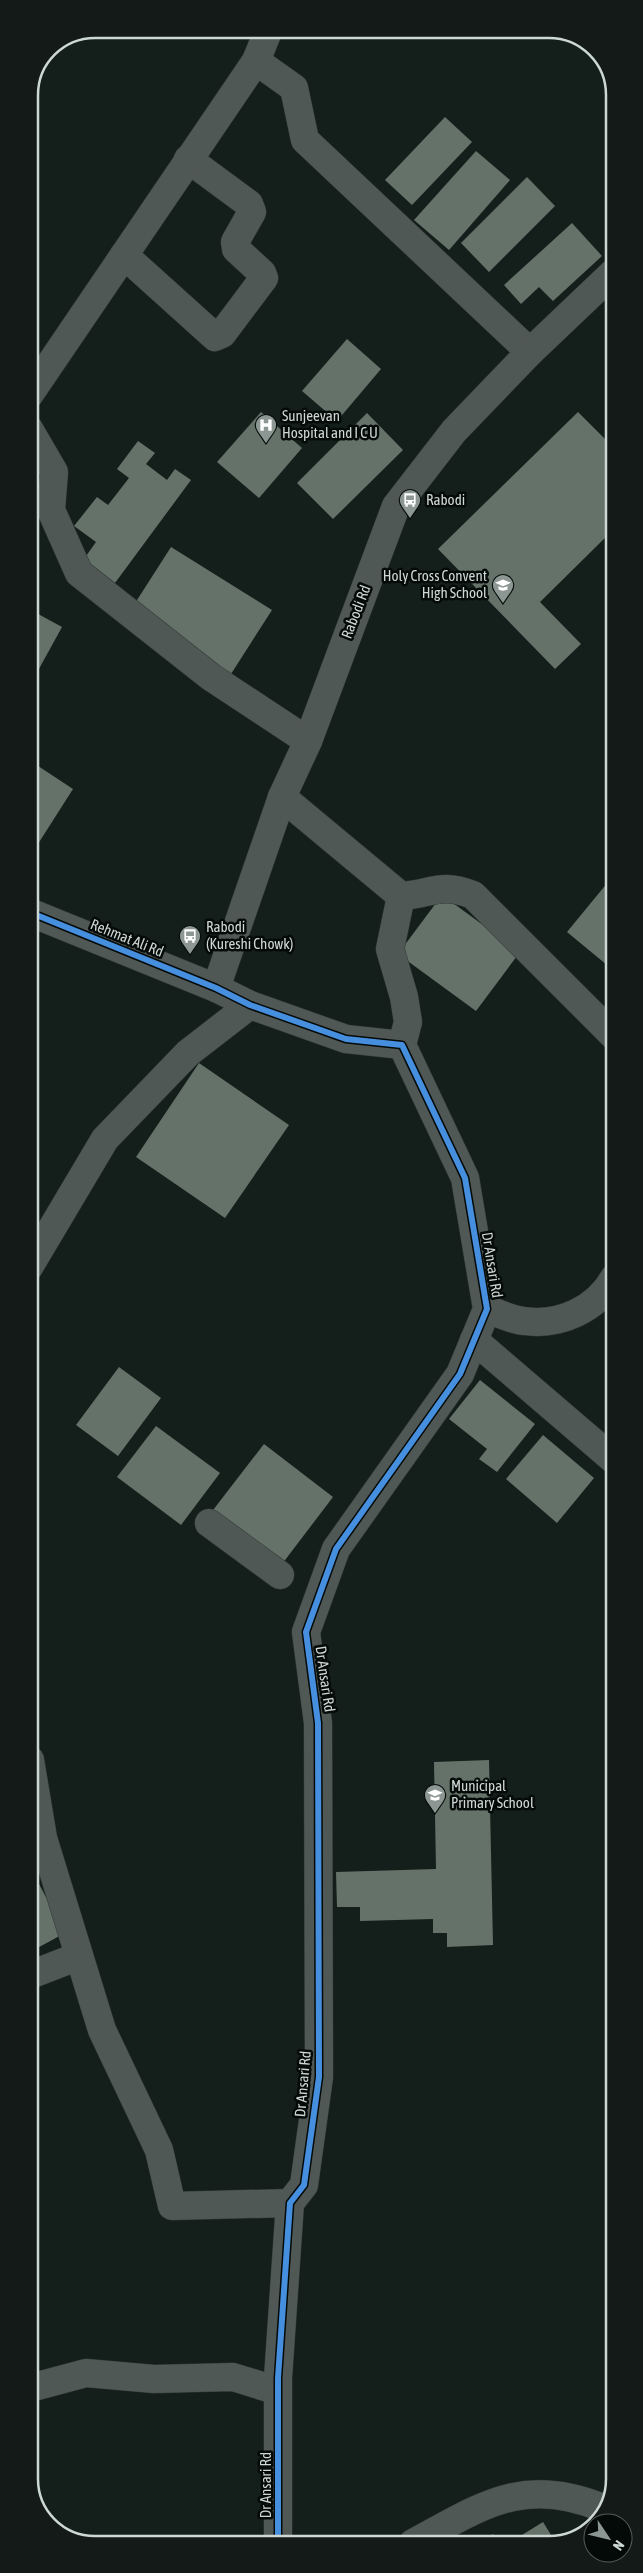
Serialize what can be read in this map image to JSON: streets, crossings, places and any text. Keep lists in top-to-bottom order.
{
  "streets": {
    "street": ["Rabodi Rd", "Rehmat Ali Rd", "Dr Ansari Rd"]
  },
  "crossings": [
    ["Rabodi Rd", "Rehmat Ali Rd"]
  ],
  "places": {
    "hospital": ["Sunjeevan Hospital and I C U"],
    "bus stop": ["Rabodi", "Rabodi (Kureshi Chowk)"],
    "school or university": ["Holy Cross Convent High School", "Municipal Primary School"]
  },
  "north": "bottom right"
}
